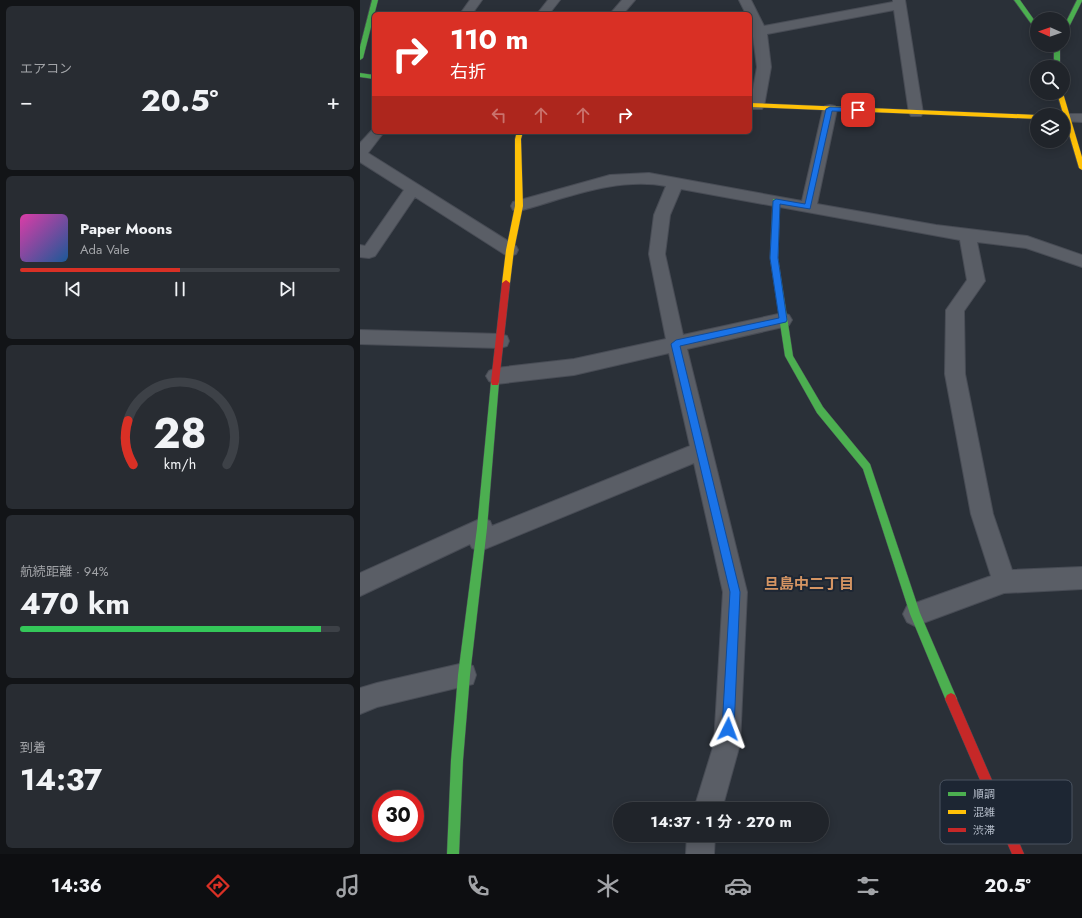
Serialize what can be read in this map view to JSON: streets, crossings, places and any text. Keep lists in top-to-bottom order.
{
  "districts": ["旦島中二丁目"],
  "legend": ["順調", "混雑", "渋滞"],
  "north": "left",
  "page": {
    "tile": [
      "エアコン",
      ["航続距離 · 94%", "470 km"],
      ["到着", "14:37"]
    ],
    "turn": ["110 m", "右折"],
    "heat": ["−", "20.5°", "+"],
    "song": ["Paper Moons", "Ada Vale"],
    "limit": "30",
    "trip": "14:37 · 1 分 · 270 m",
    "tabs": ["14:36", "20.5°"],
    "gauge": ["28", "km/h"]
  }
}
